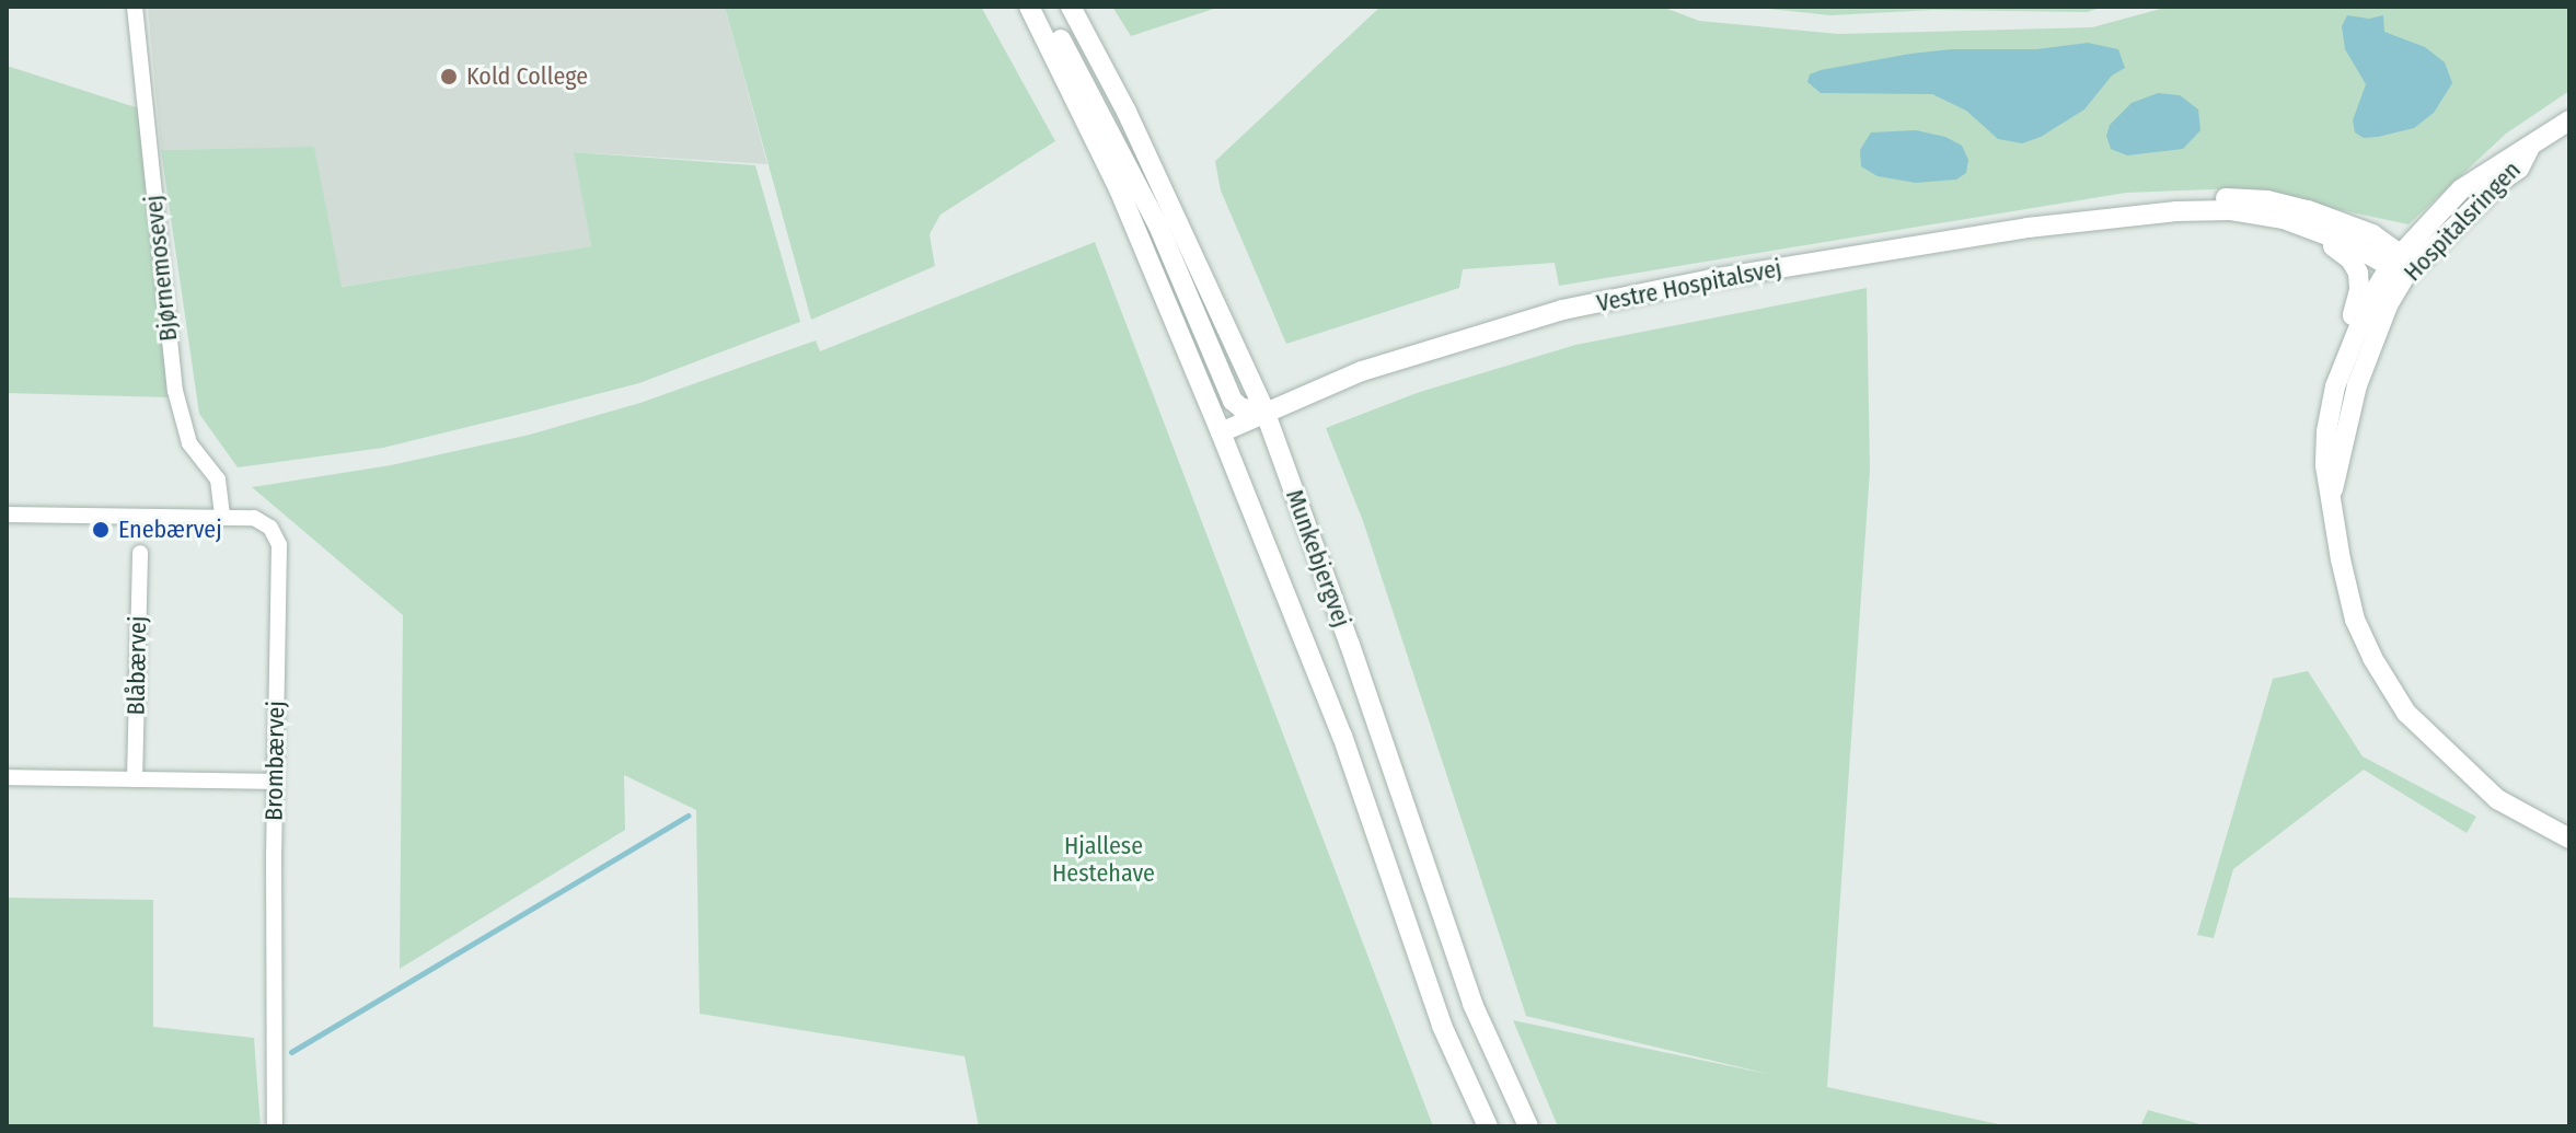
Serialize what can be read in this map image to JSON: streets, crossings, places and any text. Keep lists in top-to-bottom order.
{
  "streets": {
    "street": [
      "Hospitalsringen",
      "Bjørnemosevej",
      "Vestre Hospitalsvej",
      "Munkebjergvej",
      "Blåbærvej",
      "Brombærvej"
    ]
  },
  "crossings": [
    ["Hospitalsringen", "Vestre Hospitalsvej"],
    ["Bjørnemosevej", "Brombærvej"],
    ["Vestre Hospitalsvej", "Munkebjergvej"]
  ],
  "parks": ["Hjallese Hestehave"],
  "places": ["Kold College", "Enebærvej"]
}
